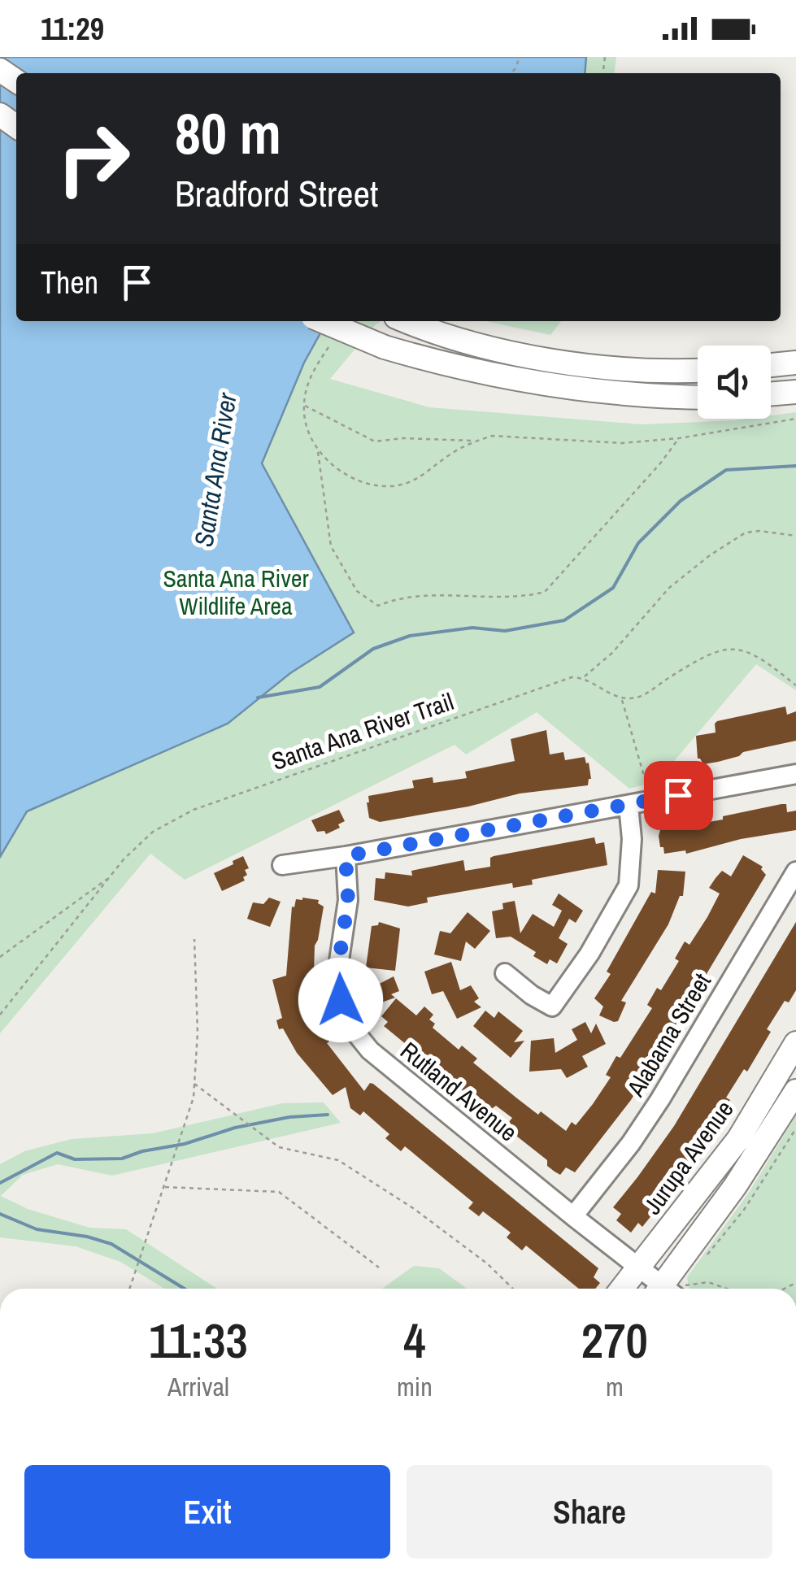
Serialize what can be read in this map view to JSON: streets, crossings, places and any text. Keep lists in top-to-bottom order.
{
  "streets": {
    "main road": ["Jurupa Avenue"],
    "street": ["Alabama Street", "Rutland Avenue"],
    "path": ["Santa Ana River Trail"]
  },
  "crossings": [
    ["Alabama Street", "Rutland Avenue"],
    ["Rutland Avenue", "Jurupa Avenue"]
  ],
  "water": ["Santa Ana River"],
  "parks": ["Santa Ana River Wildlife Area"],
  "page": {
    "status": "11:29",
    "turn": ["80 m", "Bradford Street"],
    "then": "Then",
    "eta": [
      "11:33",
      "Arrival",
      "4",
      "min",
      "270",
      "m"
    ],
    "buttons": ["Exit", "Share"]
  }
}
